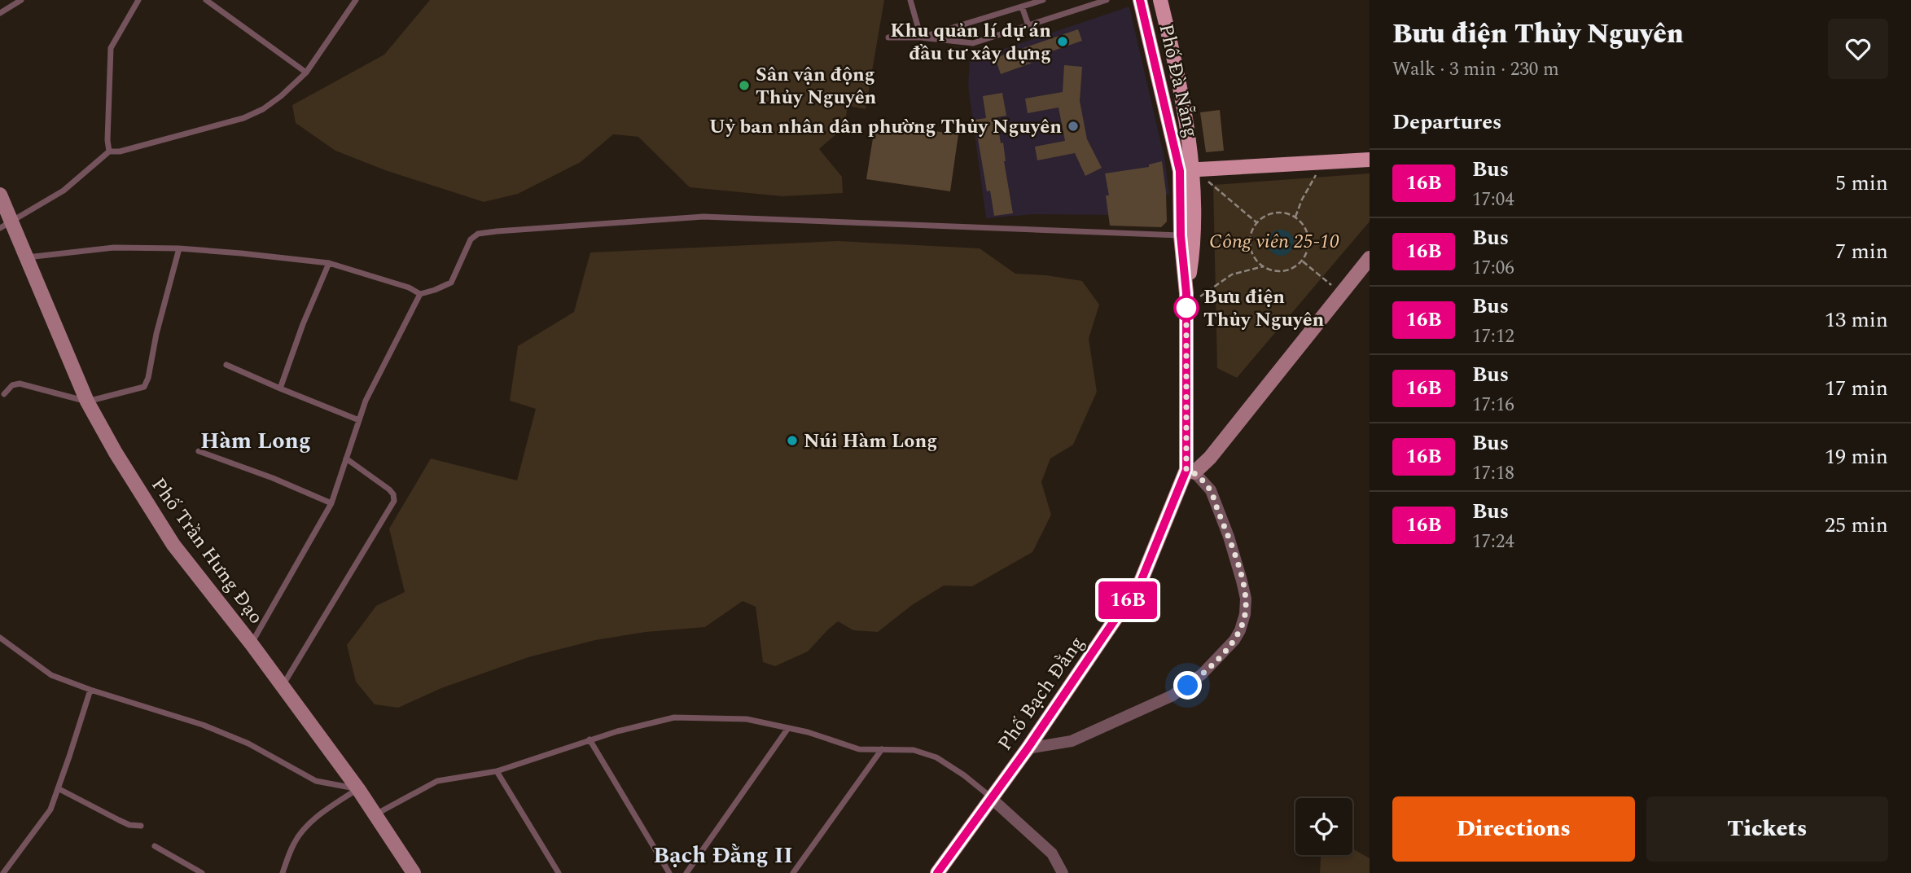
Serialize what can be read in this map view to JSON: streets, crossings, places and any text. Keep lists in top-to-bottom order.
{
  "streets": {
    "main road": ["Phố Đà Nẵng", "Phố Bạch Đằng"],
    "street": ["Phố Trần Hưng Đạo"]
  },
  "crossings": [
    ["Phố Đà Nẵng", "Phố Bạch Đằng"]
  ],
  "districts": ["Hàm Long", "Bạch Đằng II"],
  "parks": ["Công viên 25-10"],
  "places": [
    "Khu quản lí dự án đầu tư xây dựng",
    "Sân vận động Thủy Nguyên",
    "Uỷ ban nhân dân phường Thủy Nguyên",
    "Bưu điện Thủy Nguyên",
    "Núi Hàm Long"
  ],
  "lines": ["bus line 16B"],
  "page": {
    "on_map": "16B",
    "heading": [
      ["Bưu điện Thủy Nguyên", "Walk · 3 min · 230 m"],
      "Departures"
    ],
    "list": [
      {
        "mark": "16B",
        "name": "Bus",
        "note": "17:04",
        "value": "5 min"
      },
      {
        "mark": "16B",
        "name": "Bus",
        "note": "17:06",
        "value": "7 min"
      },
      {
        "mark": "16B",
        "name": "Bus",
        "note": "17:12",
        "value": "13 min"
      },
      {
        "mark": "16B",
        "name": "Bus",
        "note": "17:16",
        "value": "17 min"
      },
      {
        "mark": "16B",
        "name": "Bus",
        "note": "17:18",
        "value": "19 min"
      },
      {
        "mark": "16B",
        "name": "Bus",
        "note": "17:24",
        "value": "25 min"
      }
    ],
    "buttons": ["Directions", "Tickets"]
  }
}
